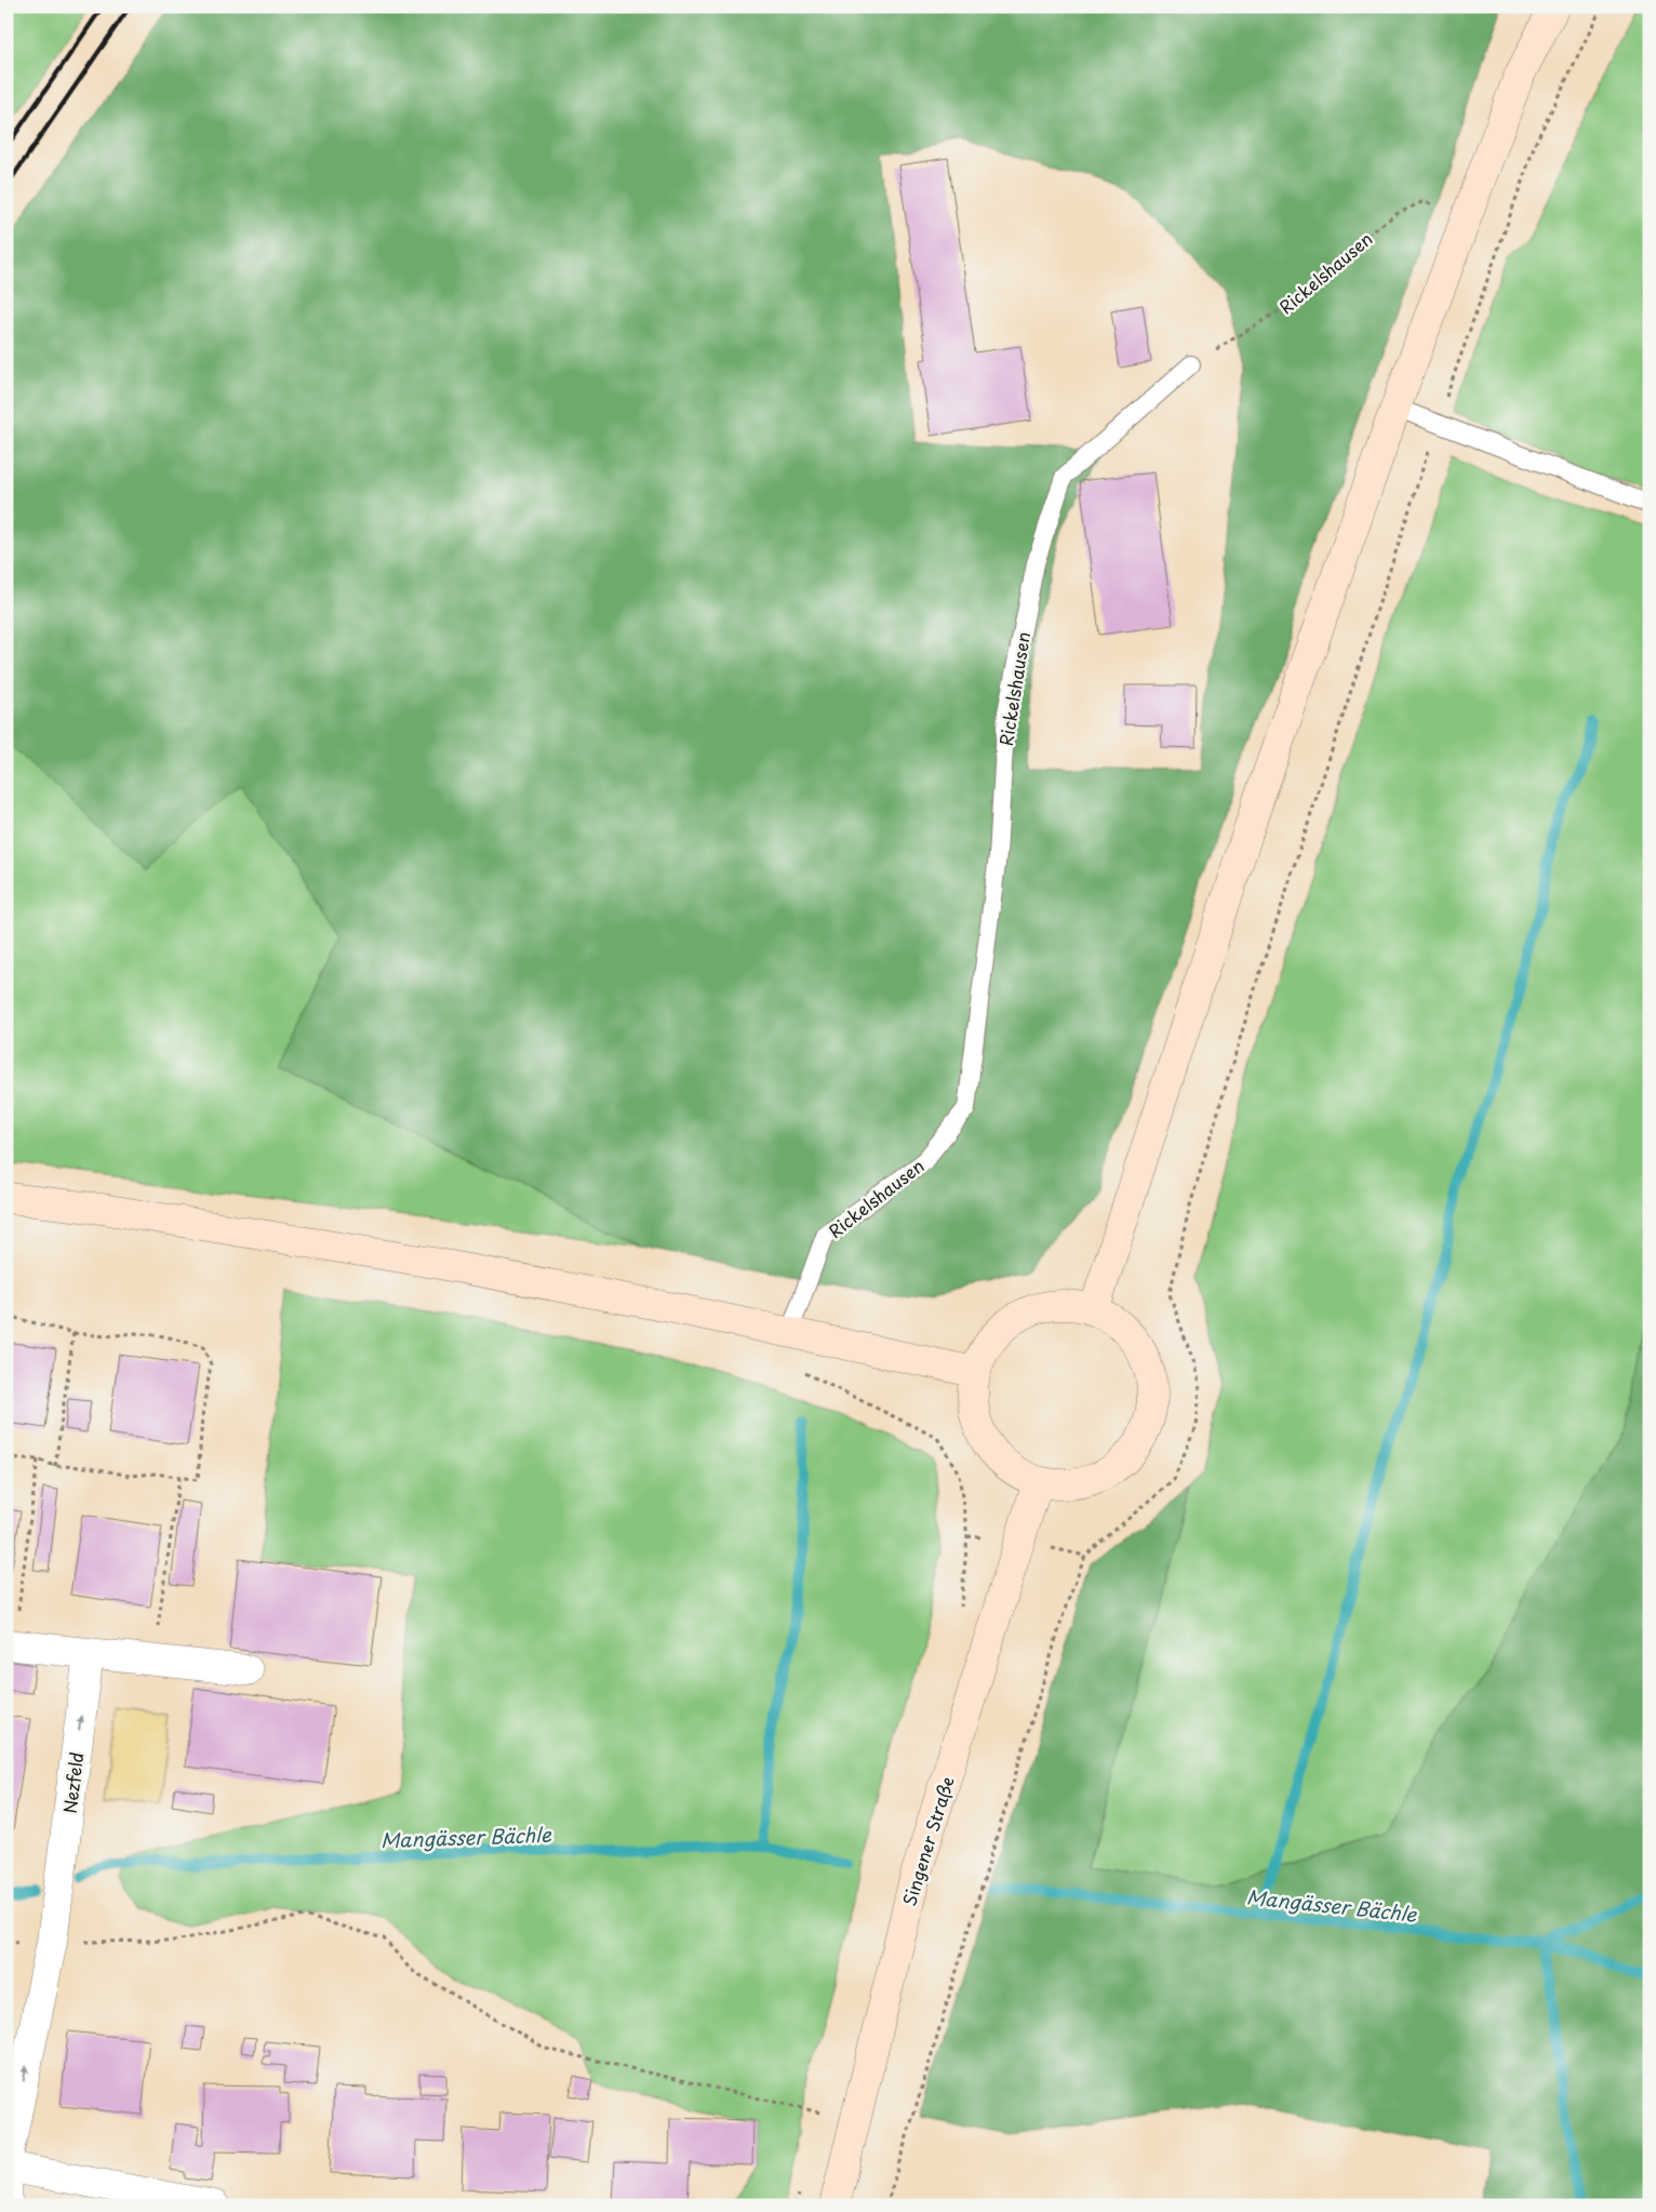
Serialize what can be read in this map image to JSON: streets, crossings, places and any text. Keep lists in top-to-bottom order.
{
  "streets": {
    "main road": ["Singener Straße"],
    "street": ["Nezfeld"],
    "lane": ["Rickelshausen"]
  },
  "one_way": ["Nezfeld"],
  "water": ["Mangässer Bächle"]
}
